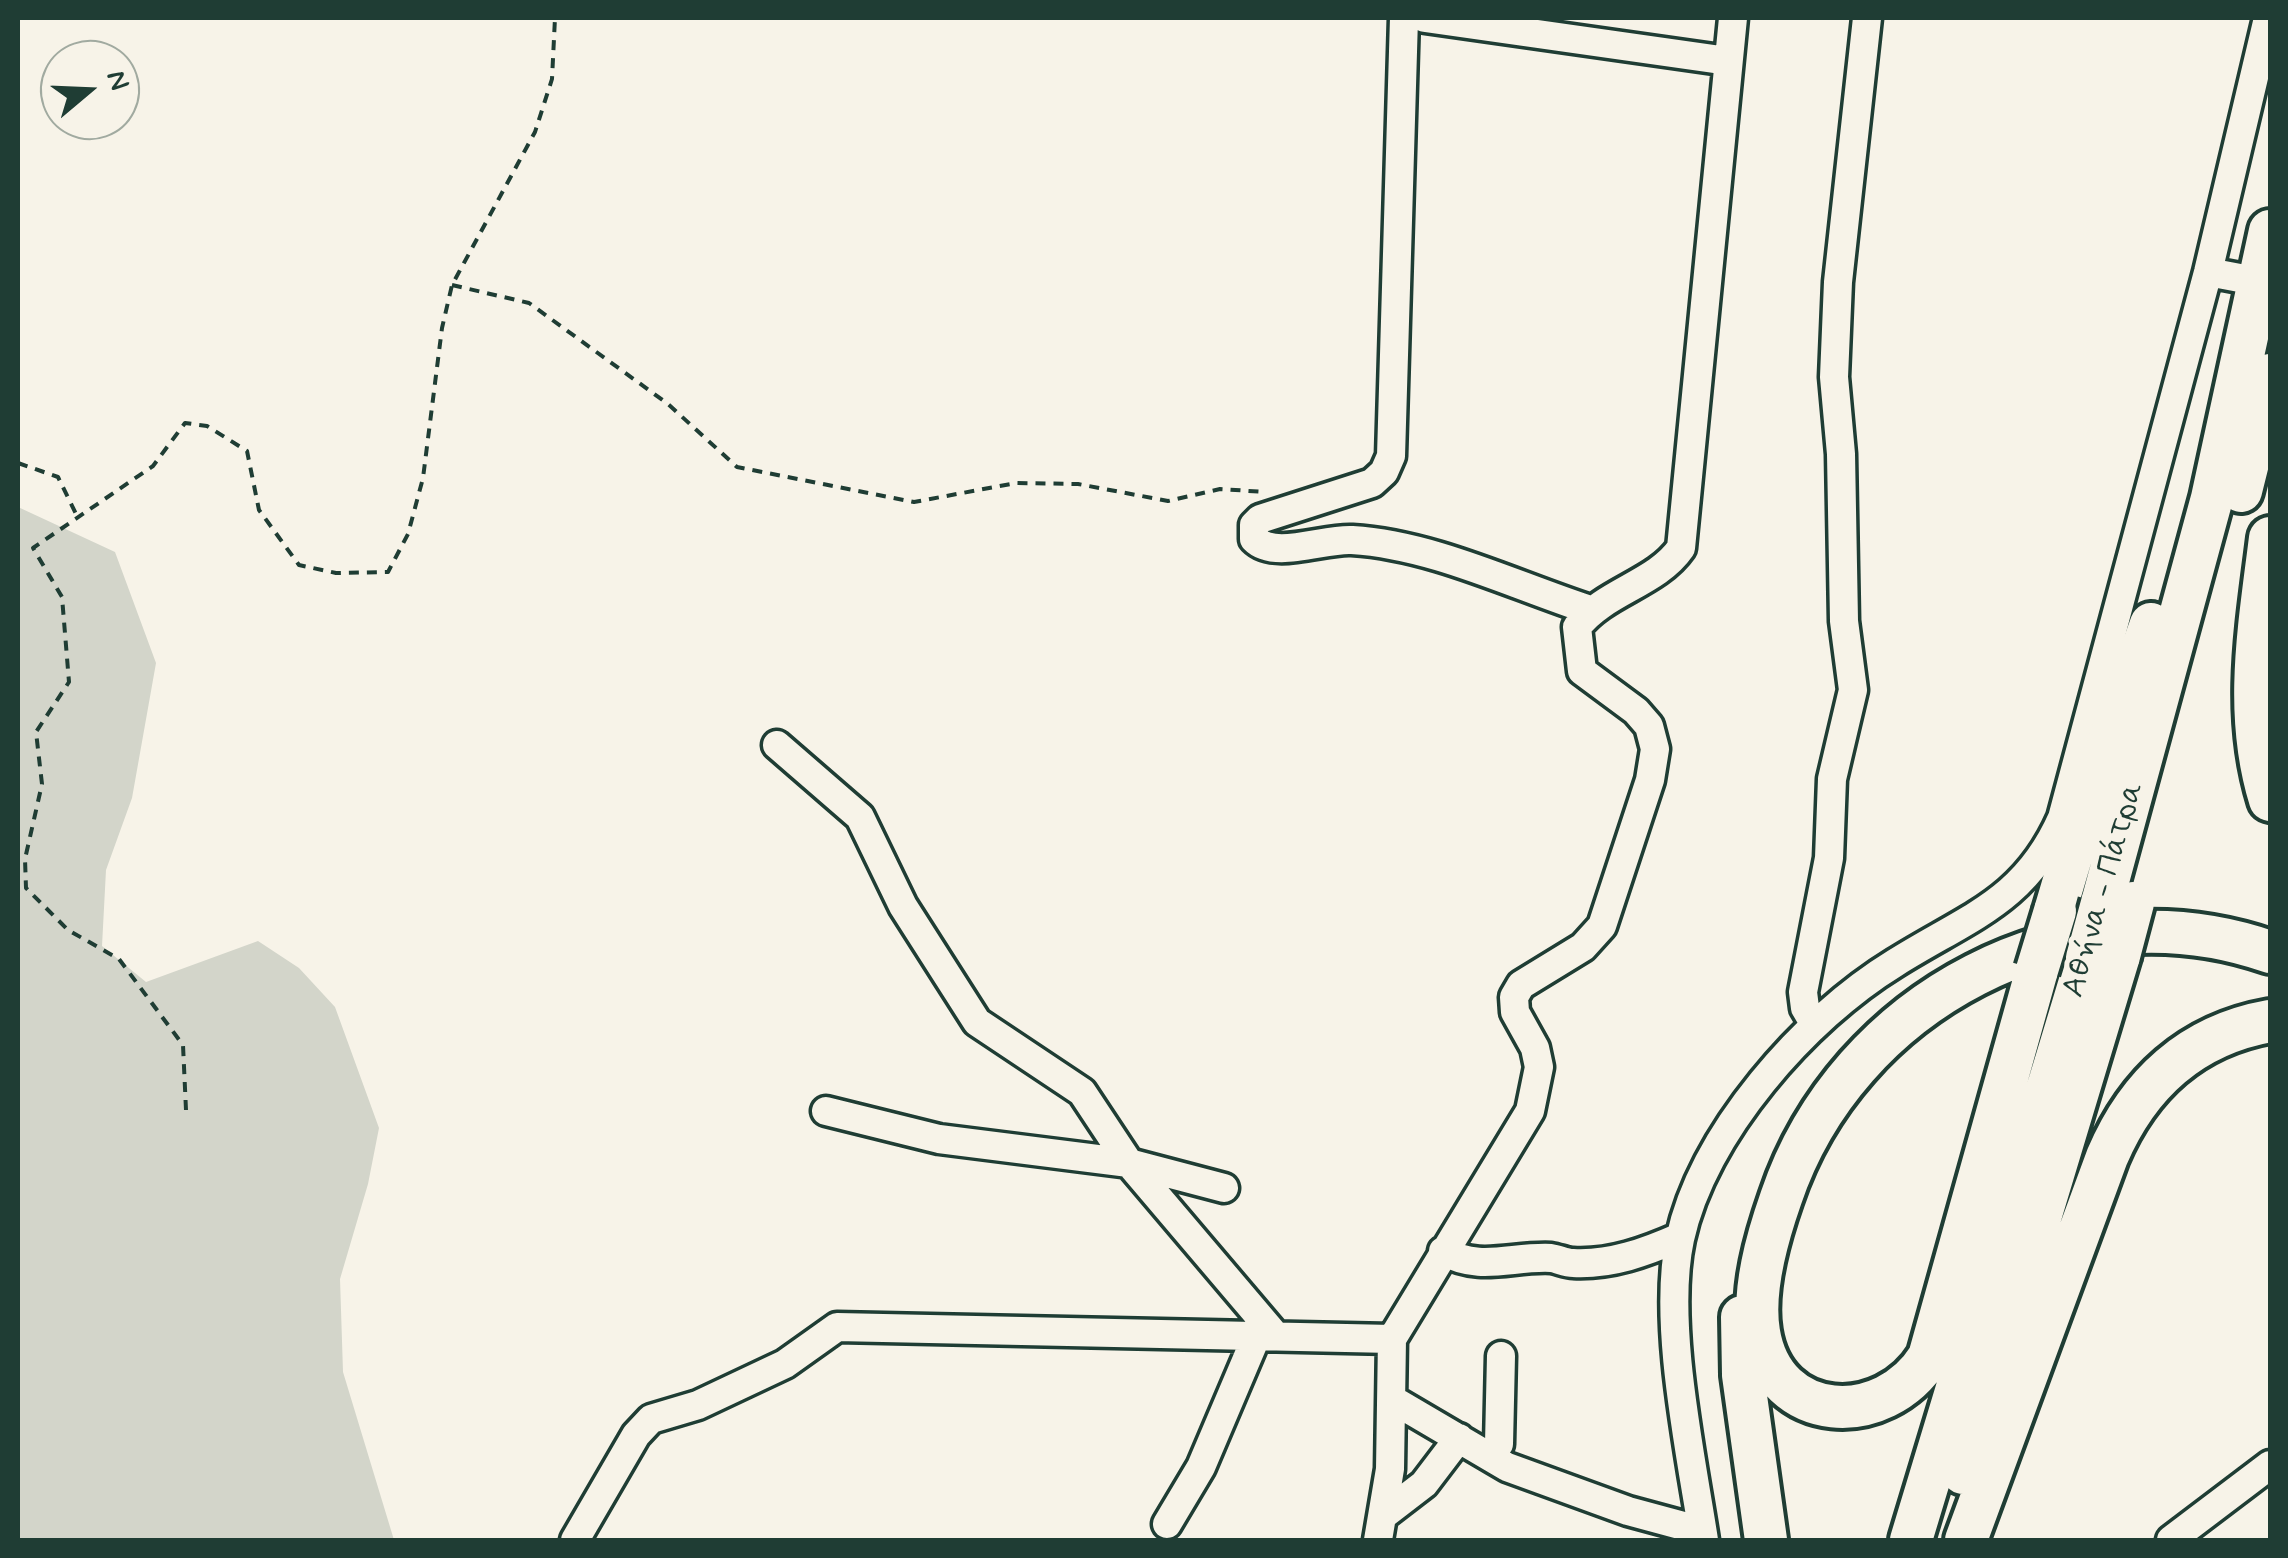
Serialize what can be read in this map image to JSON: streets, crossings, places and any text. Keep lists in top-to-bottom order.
{
  "streets": {
    "highway": ["Αθήνα - Πάτρα"]
  },
  "north": "right"
}
